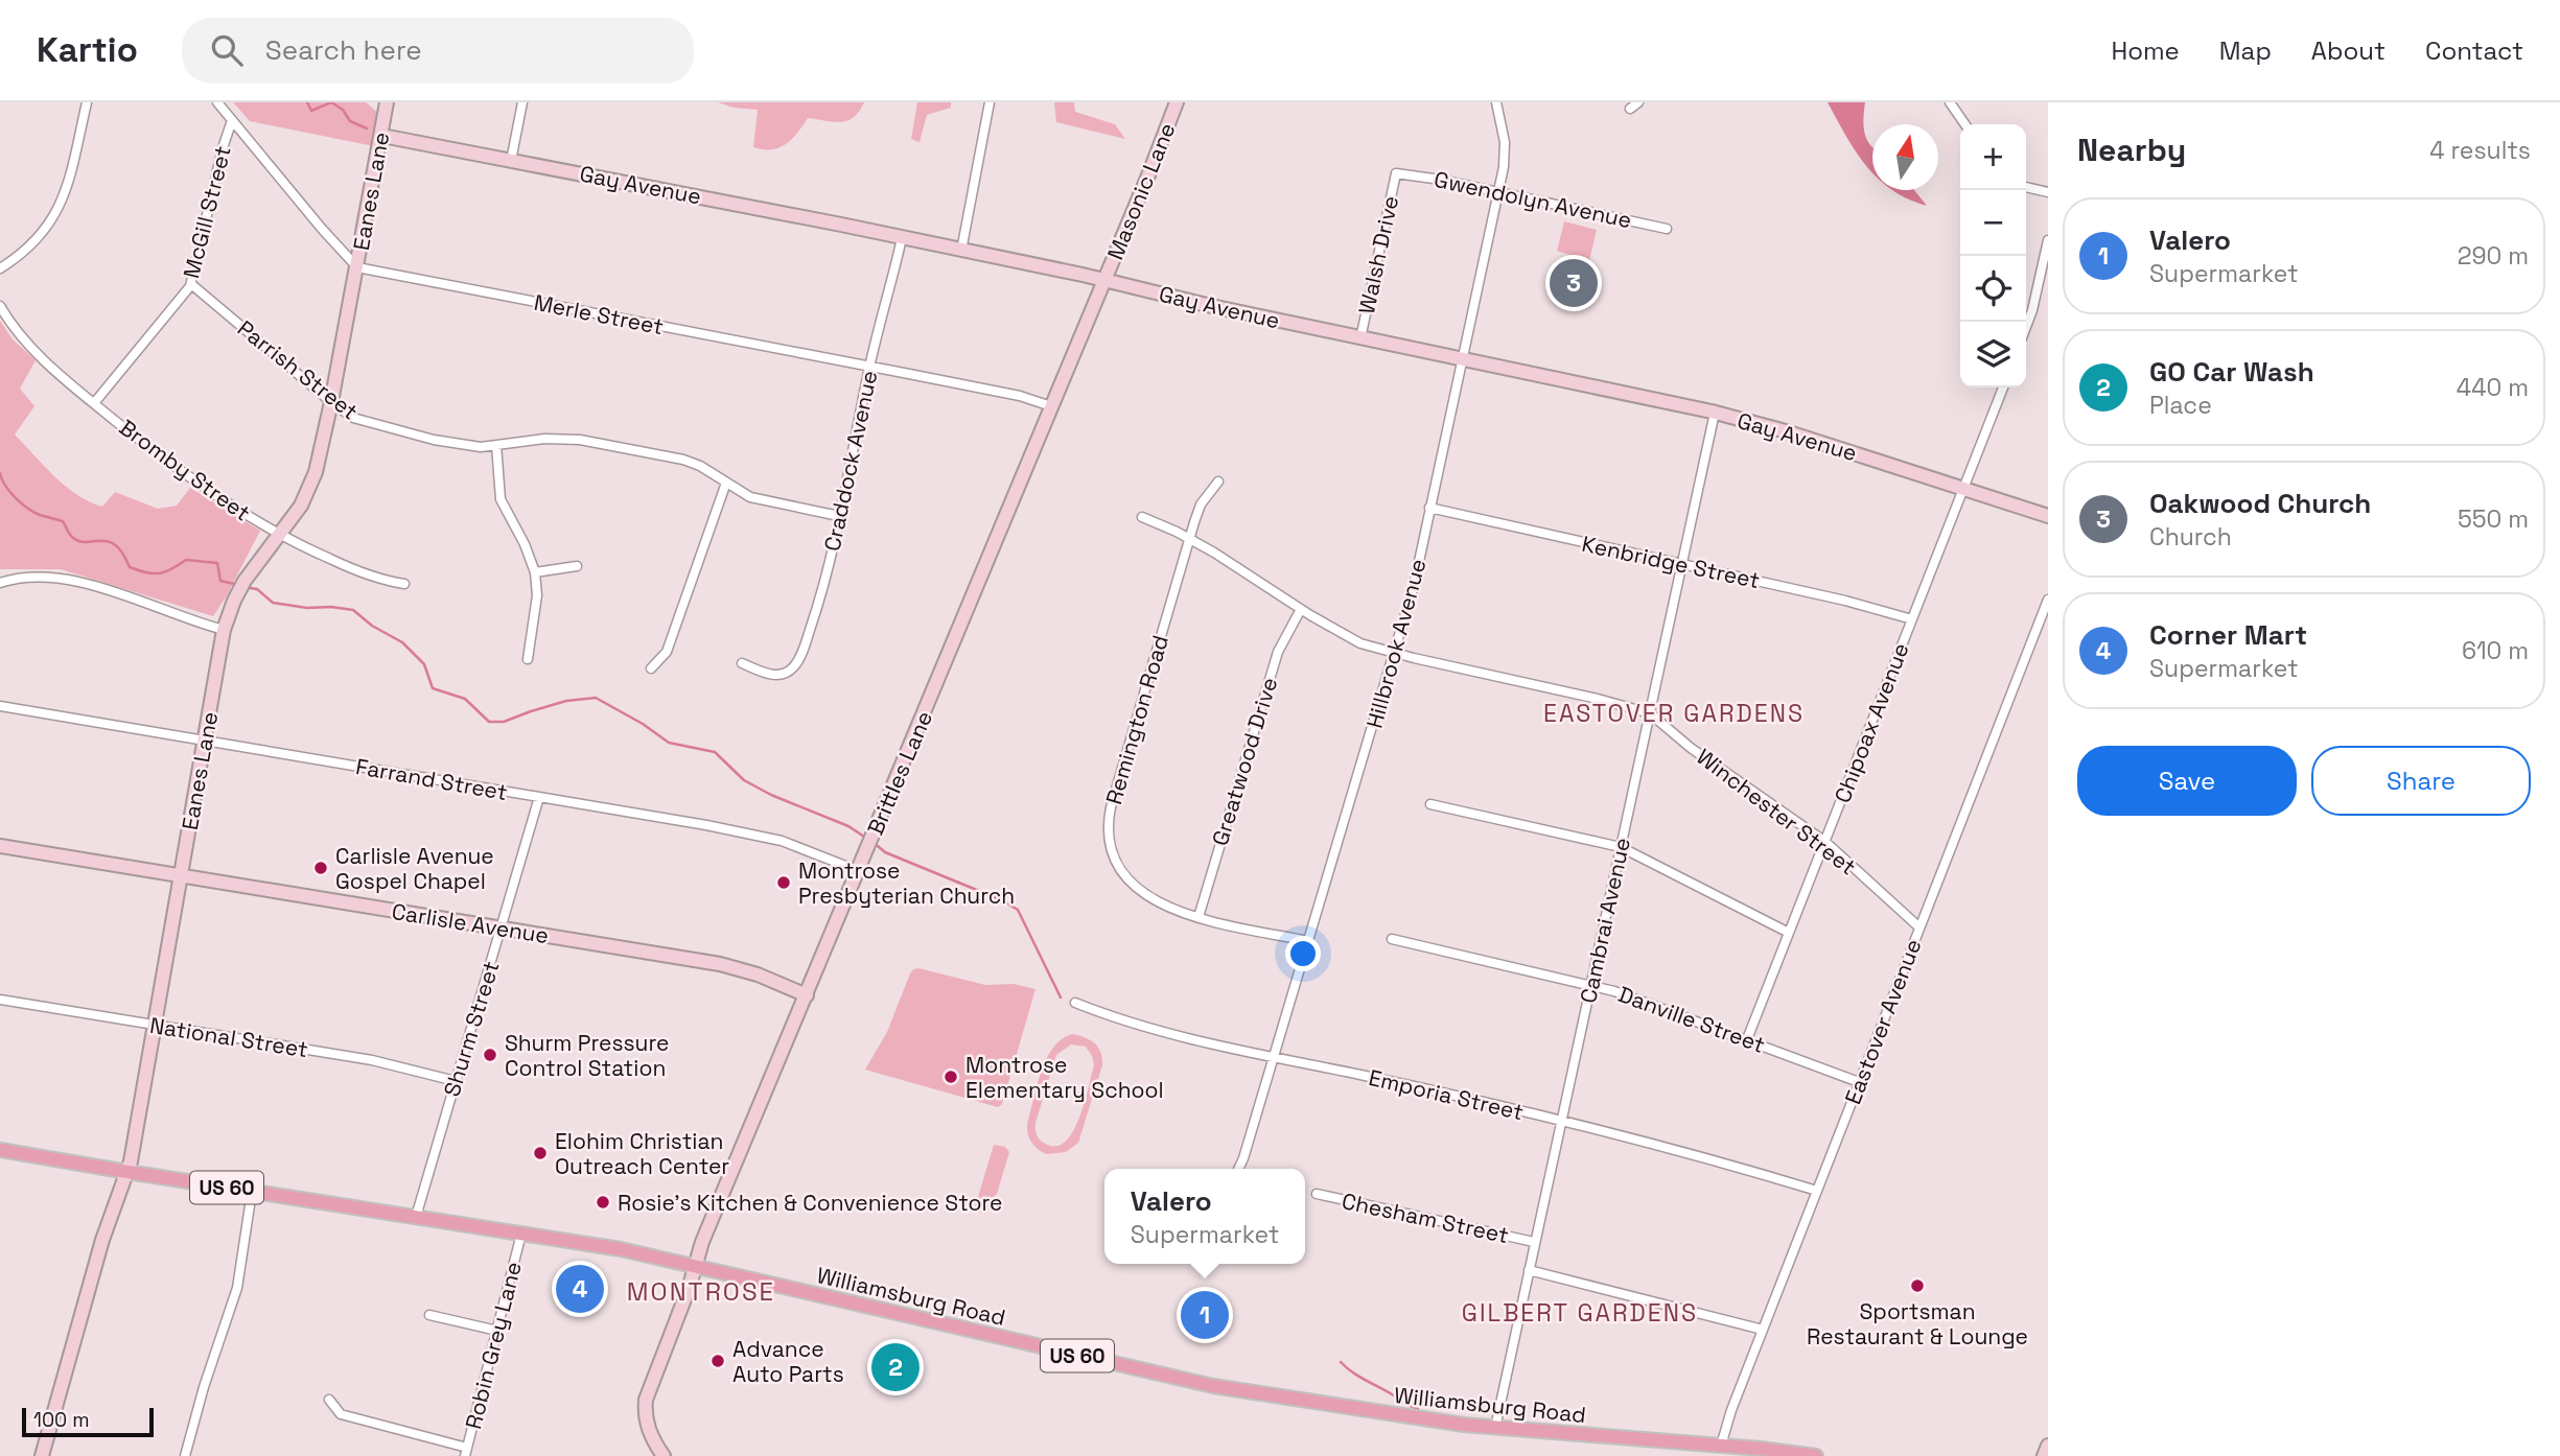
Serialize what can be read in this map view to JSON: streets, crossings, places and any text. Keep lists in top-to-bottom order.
{
  "streets": {
    "main road": ["US 60", "Williamsburg Road"],
    "street": [
      "Gay Avenue",
      "Eanes Lane",
      "Masonic Lane",
      "Gwendolyn Avenue",
      "McGill Street",
      "Walsh Drive",
      "Merle Street",
      "Parrish Street",
      "Craddock Avenue",
      "Bromby Street",
      "Kenbridge Street",
      "Hillbrook Avenue",
      "Remington Road",
      "Chipoax Avenue",
      "Greatwood Drive",
      "Brittles Lane",
      "Farrand Street",
      "Winchester Street",
      "Cambrai Avenue",
      "Carlisle Avenue",
      "Danville Street",
      "Eastover Avenue",
      "Shurm Street",
      "National Street",
      "Emporia Street",
      "Chesham Street",
      "Robin Grey Lane"
    ]
  },
  "crossings": [
    ["Gay Avenue", "Eanes Lane"],
    ["Gay Avenue", "Masonic Lane"],
    ["Gay Avenue", "Walsh Drive"],
    ["Gay Avenue", "Craddock Avenue"],
    ["Gay Avenue", "Hillbrook Avenue"],
    ["Gay Avenue", "Chipoax Avenue"],
    ["Gay Avenue", "Brittles Lane"],
    ["Gay Avenue", "Cambrai Avenue"],
    ["Eanes Lane", "Merle Street"],
    ["Eanes Lane", "Parrish Street"],
    ["Eanes Lane", "Bromby Street"],
    ["Eanes Lane", "Farrand Street"],
    ["Eanes Lane", "Carlisle Avenue"],
    ["Eanes Lane", "National Street"],
    ["Eanes Lane", "Williamsburg Road"],
    ["Masonic Lane", "Brittles Lane"],
    ["Gwendolyn Avenue", "Walsh Drive"],
    ["Gwendolyn Avenue", "Hillbrook Avenue"],
    ["McGill Street", "Parrish Street"],
    ["McGill Street", "Bromby Street"],
    ["Merle Street", "Craddock Avenue"],
    ["Merle Street", "Brittles Lane"],
    ["Parrish Street", "Craddock Avenue"],
    ["Kenbridge Street", "Hillbrook Avenue"],
    ["Kenbridge Street", "Chipoax Avenue"],
    ["Kenbridge Street", "Cambrai Avenue"],
    ["Hillbrook Avenue", "Remington Road"],
    ["Hillbrook Avenue", "Winchester Street"],
    ["Hillbrook Avenue", "Emporia Street"],
    ["Remington Road", "Greatwood Drive"],
    ["Remington Road", "Winchester Street"],
    ["Chipoax Avenue", "Winchester Street"],
    ["Chipoax Avenue", "Danville Street"],
    ["Greatwood Drive", "Winchester Street"],
    ["Brittles Lane", "Farrand Street"],
    ["Brittles Lane", "Carlisle Avenue"],
    ["Brittles Lane", "Williamsburg Road"],
    ["Farrand Street", "Shurm Street"],
    ["Winchester Street", "Cambrai Avenue"],
    ["Winchester Street", "Eastover Avenue"],
    ["Cambrai Avenue", "Danville Street"],
    ["Cambrai Avenue", "Emporia Street"],
    ["Cambrai Avenue", "Chesham Street"],
    ["Cambrai Avenue", "Williamsburg Road"],
    ["Carlisle Avenue", "Shurm Street"],
    ["Danville Street", "Eastover Avenue"],
    ["Eastover Avenue", "Emporia Street"],
    ["Eastover Avenue", "Chesham Street"],
    ["Eastover Avenue", "Williamsburg Road"],
    ["Shurm Street", "National Street"],
    ["Shurm Street", "Williamsburg Road"],
    ["Williamsburg Road", "Robin Grey Lane"]
  ],
  "districts": ["EASTOVER GARDENS", "MONTROSE", "GILBERT GARDENS"],
  "places": [
    "Carlisle Avenue Gospel Chapel",
    "Montrose Presbyterian Church",
    "Shurm Pressure Control Station",
    "Montrose Elementary School",
    "Elohim Christian Outreach Center",
    "Rosie's Kitchen & Convenience Store",
    "Sportsman Restaurant & Lounge",
    "Advance Auto Parts"
  ],
  "scale_bar": "100 m",
  "north": "top",
  "page": {
    "header": "Kartio",
    "search": "Search here",
    "nav": [
      "Home",
      "Map",
      "About",
      "Contact"
    ],
    "heading": ["Nearby", "4 results"],
    "map_buttons": ["+", "−"],
    "list": [
      {
        "mark": "1",
        "name": "Valero",
        "note": "Supermarket",
        "value": "290 m"
      },
      {
        "mark": "2",
        "name": "GO Car Wash",
        "note": "Place",
        "value": "440 m"
      },
      {
        "mark": "3",
        "name": "Oakwood Church",
        "note": "Church",
        "value": "550 m"
      },
      {
        "mark": "4",
        "name": "Corner Mart",
        "note": "Supermarket",
        "value": "610 m"
      }
    ],
    "pins": [
      "3",
      "4",
      "1",
      "2"
    ],
    "buttons": ["Save", "Share"],
    "popup": ["Valero", "Supermarket"],
    "scale": "100 m"
  }
}
